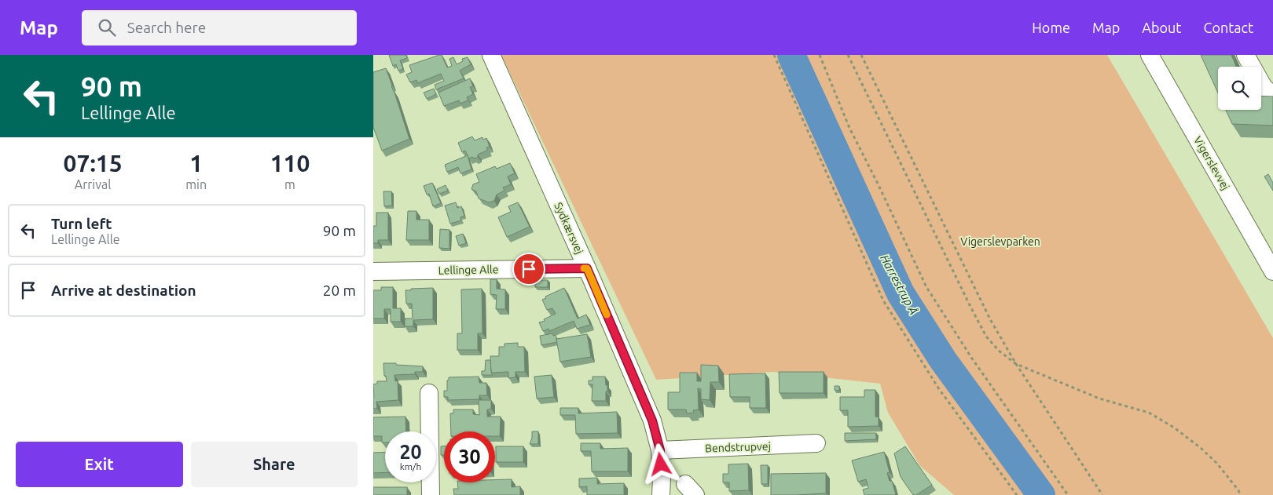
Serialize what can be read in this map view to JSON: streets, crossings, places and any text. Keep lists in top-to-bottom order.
{
  "streets": {
    "street": [
      "Vigerslevvej",
      "Sydkærsvej",
      "Lellinge Alle",
      "Bendstrupvej"
    ]
  },
  "crossings": [
    ["Sydkærsvej", "Lellinge Alle"],
    ["Sydkærsvej", "Bendstrupvej"]
  ],
  "water": ["Harrestrup Å"],
  "parks": ["Vigerslevparken"],
  "page": {
    "header": "Map",
    "search": "Search here",
    "nav": [
      "Home",
      "Map",
      "About",
      "Contact"
    ],
    "turn": ["90 m", "Lellinge Alle"],
    "eta": [
      "07:15",
      "Arrival",
      "1",
      "min",
      "110",
      "m"
    ],
    "list": [
      {
        "name": "Turn left",
        "note": "Lellinge Alle",
        "value": "90 m"
      },
      {
        "name": "Arrive at destination",
        "value": "20 m"
      }
    ],
    "speed": "20 km/h",
    "limit": "30",
    "buttons": ["Exit", "Share"]
  }
}
